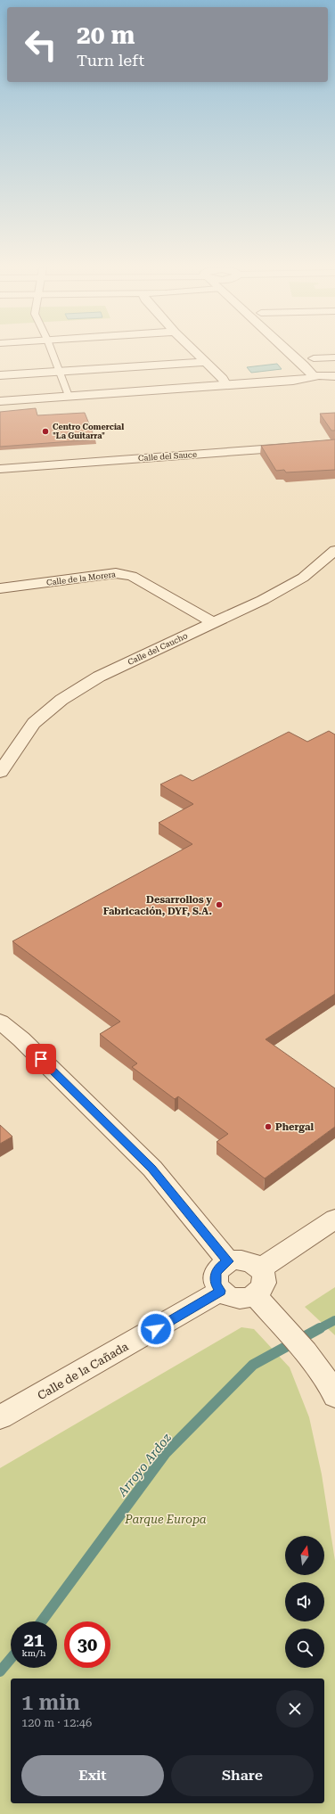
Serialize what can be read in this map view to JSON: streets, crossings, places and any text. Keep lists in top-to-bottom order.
{
  "streets": {
    "street": [
      "Calle del Sauce",
      "Calle de la Morera",
      "Calle del Caucho",
      "Calle de la Cañada"
    ]
  },
  "crossings": [
    ["Calle de la Morera", "Calle del Caucho"]
  ],
  "water": ["Arroyo Ardoz"],
  "parks": ["Parque Europa"],
  "places": ["Centro Comercial \"La Guitarra\"", "Desarrollos y Fabricación, DYF, S.A.", "Phergal"],
  "north": "top",
  "page": {
    "turn": ["20 m", "Turn left"],
    "speed": "21 km/h",
    "limit": "30",
    "heading": ["1 min", "120 m · 12:46"],
    "buttons": ["Exit", "Share"]
  }
}
